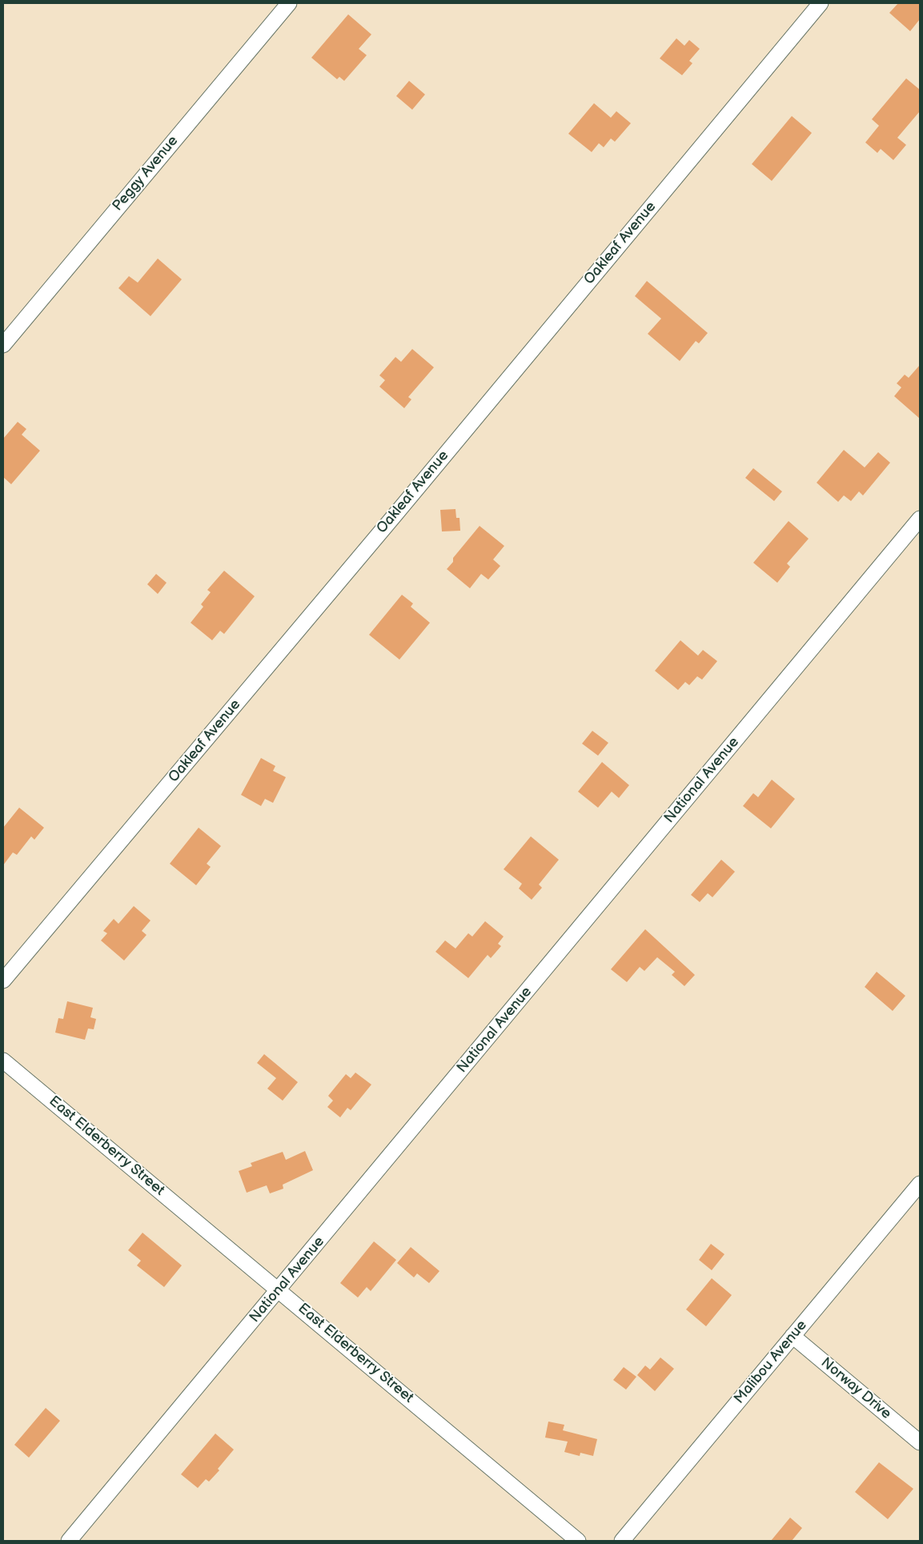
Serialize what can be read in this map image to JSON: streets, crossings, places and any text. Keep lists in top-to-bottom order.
{
  "streets": {
    "street": [
      "Peggy Avenue",
      "Oakleaf Avenue",
      "National Avenue",
      "East Elderberry Street",
      "Malibou Avenue",
      "Norway Drive"
    ]
  },
  "crossings": [
    ["National Avenue", "East Elderberry Street"],
    ["Malibou Avenue", "Norway Drive"]
  ]
}
